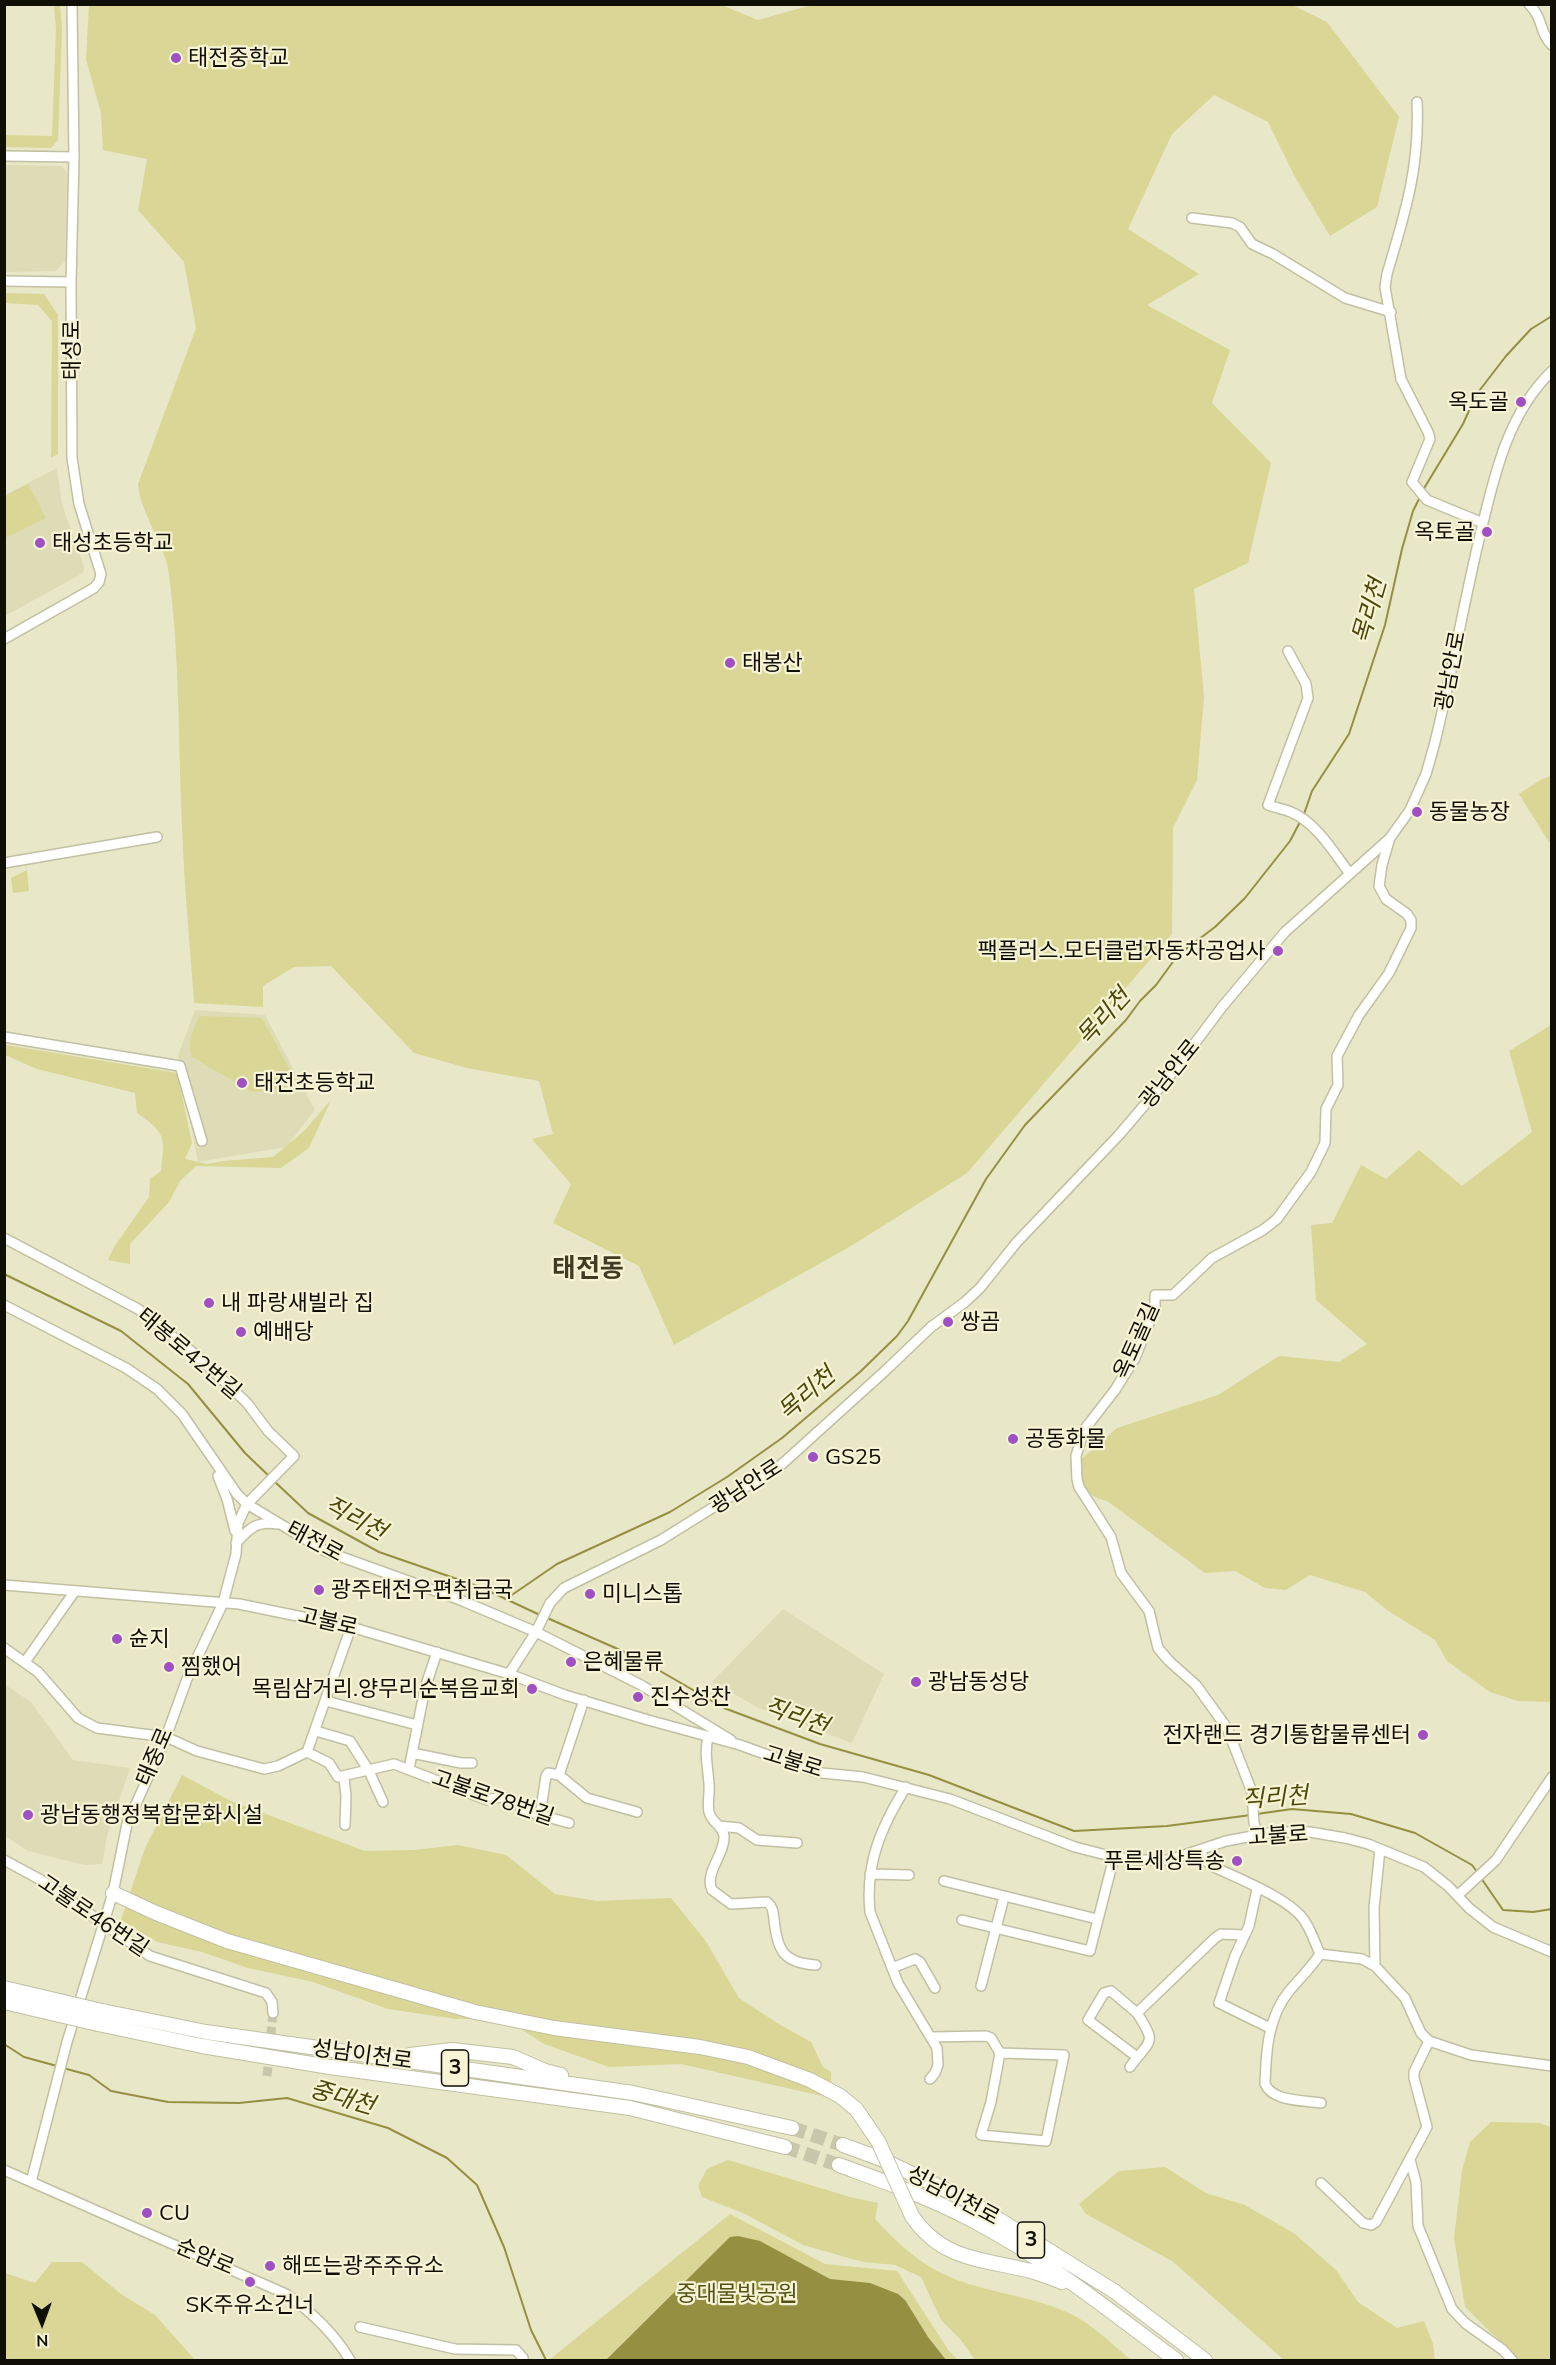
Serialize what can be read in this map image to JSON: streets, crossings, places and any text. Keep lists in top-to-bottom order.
{
  "streets": {
    "highway": ["성남이천로", "3"],
    "street": [
      "태성로",
      "광남안로",
      "옥토골길",
      "태봉로42번길",
      "태전로",
      "고불로",
      "태중로",
      "고불로78번길",
      "고불로46번길",
      "순암로"
    ]
  },
  "crossings": [
    ["광남안로", "옥토골길"],
    ["광남안로", "태전로"],
    ["광남안로", "고불로"],
    ["옥토골길", "고불로"],
    ["태봉로42번길", "태전로"],
    ["태봉로42번길", "태중로"],
    ["태전로", "고불로"],
    ["태전로", "태중로"],
    ["고불로", "태중로"],
    ["태중로", "고불로46번길"],
    ["태중로", "순암로"]
  ],
  "districts": ["태전동"],
  "water": ["목리천", "직리천", "중대천"],
  "parks": ["중대물빛공원"],
  "places": [
    "태전중학교",
    "옥도골",
    "옥토골",
    "태성초등학교",
    "태봉산",
    "동물농장",
    "팩플러스.모터클럽자동차공업사",
    "태전초등학교",
    "내 파랑새빌라 집",
    "쌍곰",
    "예배당",
    "공동화물",
    "GS25",
    "광주태전우편취급국",
    "미니스톱",
    "슌지",
    "은혜물류",
    "찜했어",
    "광남동성당",
    "목림삼거리.양무리순복음교회",
    "진수성찬",
    "전자랜드 경기통합물류센터",
    "광남동행정복합문화시설",
    "푸른세상특송",
    "CU",
    "해뜨는광주주유소",
    "SK주유소건너"
  ],
  "north": "bottom"
}
